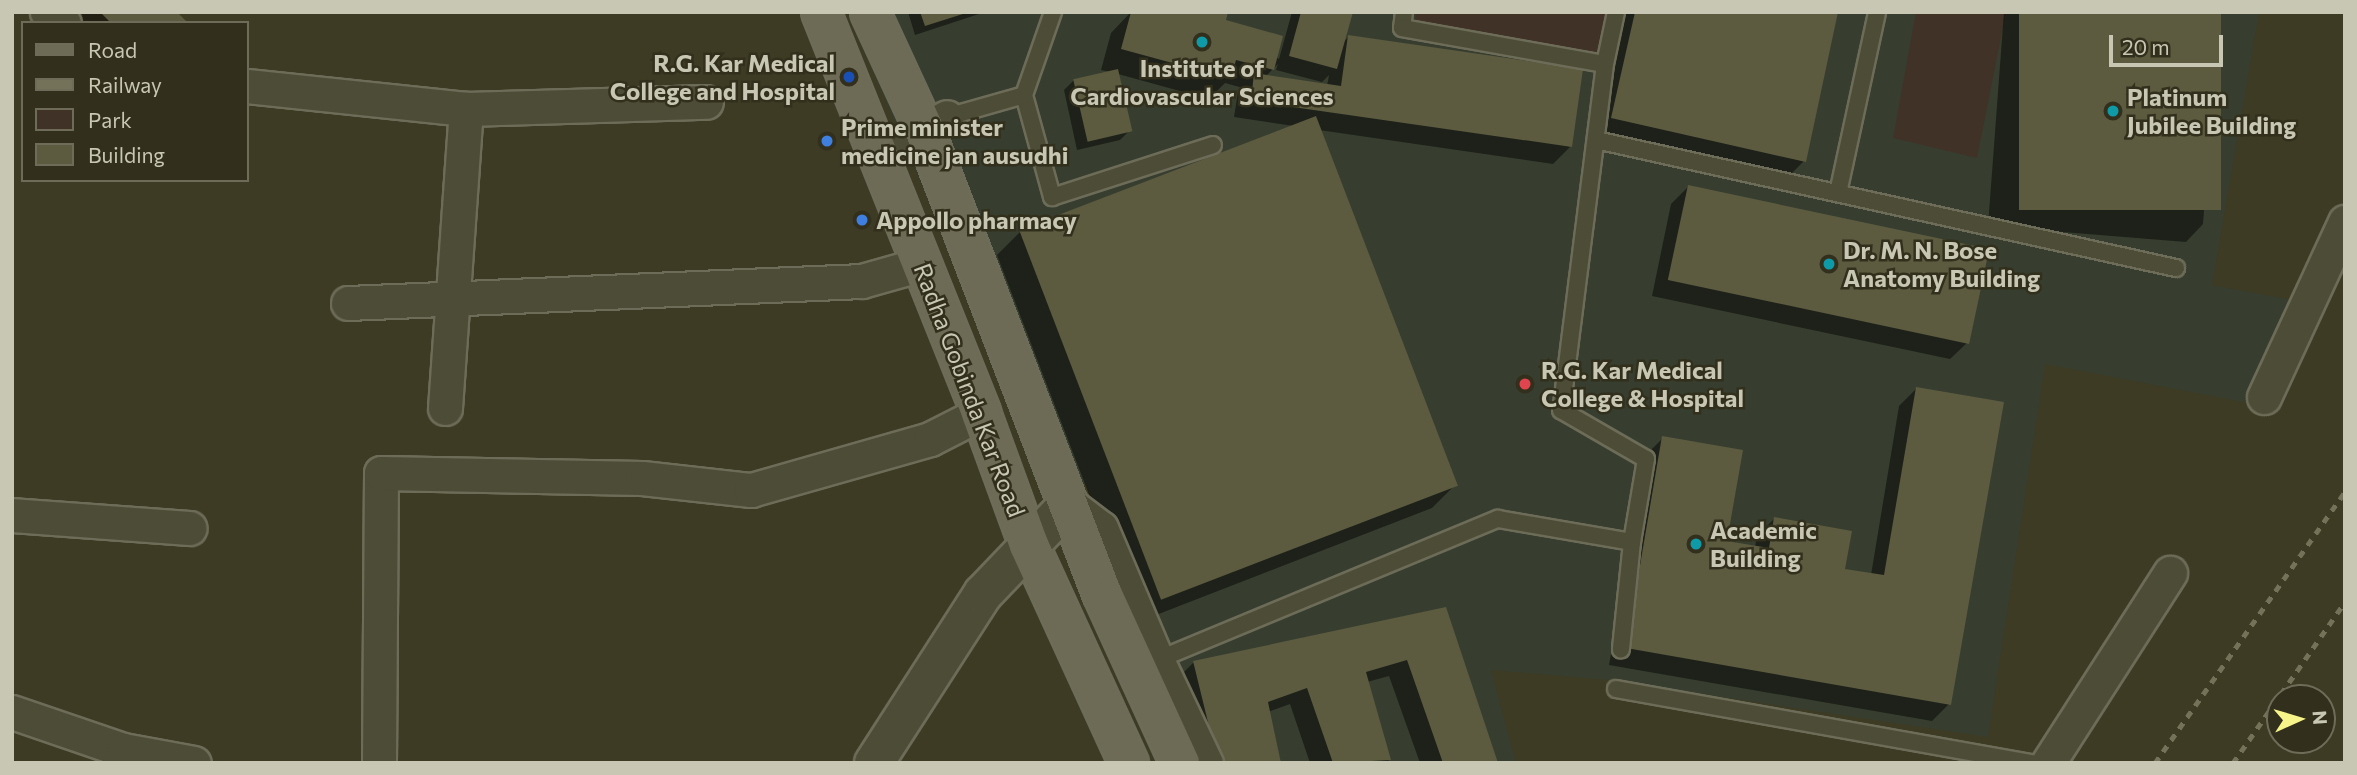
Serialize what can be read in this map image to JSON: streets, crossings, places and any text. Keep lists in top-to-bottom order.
{
  "streets": {
    "main road": ["Radha Gobinda Kar Road"]
  },
  "places": [
    "Institute of Cardiovascular Sciences",
    "R.G. Kar Medical College and Hospital",
    "Platinum Jubilee Building",
    "Prime minister medicine jan ausudhi",
    "Appollo pharmacy",
    "Dr. M. N. Bose Anatomy Building",
    "R.G. Kar Medical College & Hospital",
    "Academic Building"
  ],
  "legend": [
    "Road",
    "Railway",
    "Park",
    "Building"
  ],
  "scale_bar": "20 m",
  "north": "right"
}
